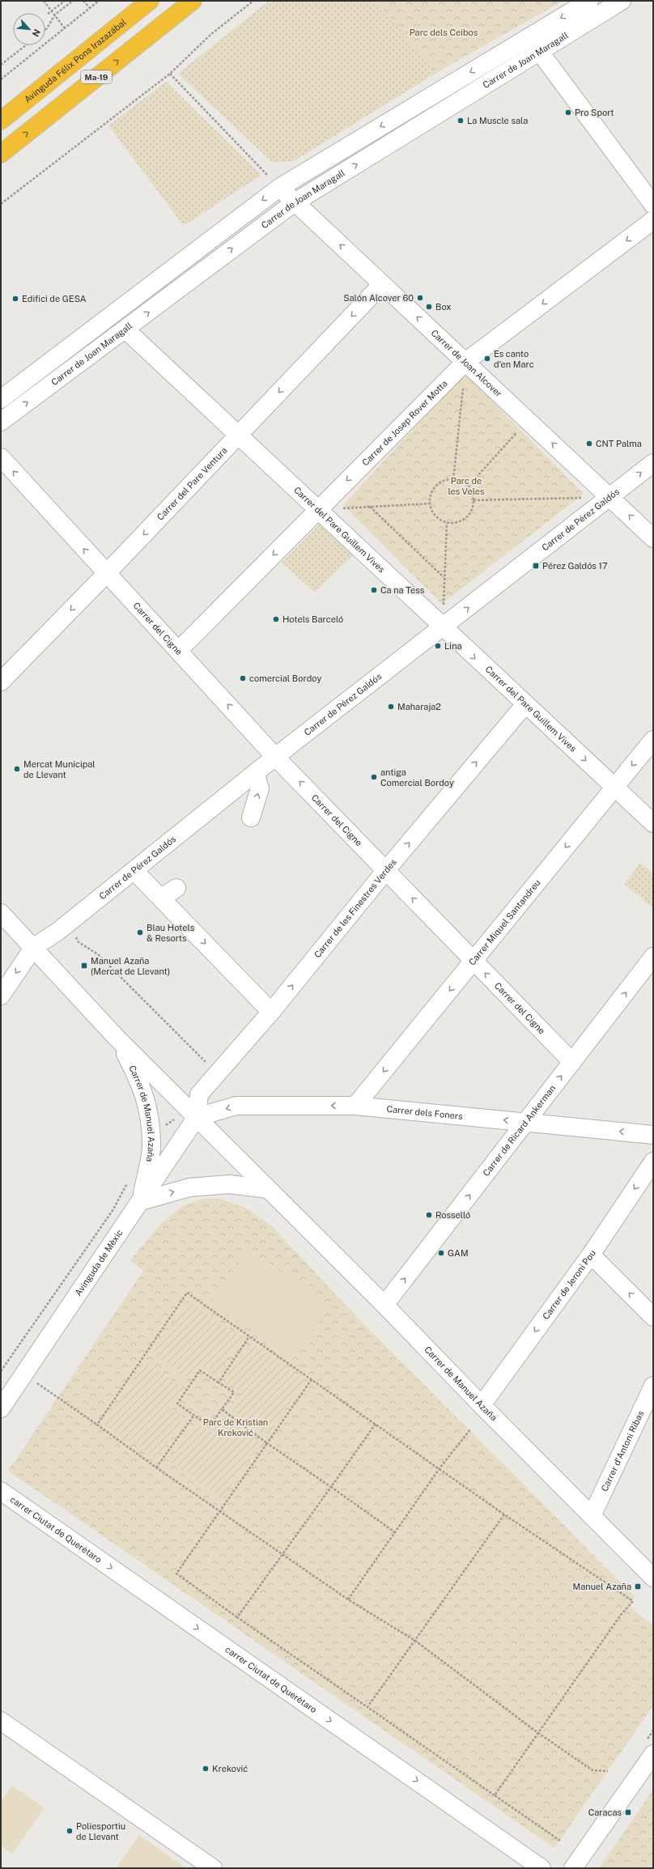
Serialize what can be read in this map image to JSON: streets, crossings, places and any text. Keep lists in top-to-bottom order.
{
  "streets": {
    "highway": ["Avinguda Félix Pons Irazazábal", "Ma-19"],
    "street": [
      "Carrer de Joan Maragall",
      "Carrer de Joan Alcover",
      "Carrer de Josep Rover Motta",
      "Carrer del Pare Ventura",
      "Carrer de Pérez Galdós",
      "Carrer del Pare Guillem Vives",
      "Carrer del Cigne",
      "Carrer de les Finestres Verdes",
      "Carrer Miquel Santandreu",
      "Carrer dels Foners",
      "Carrer de Manuel Azaña",
      "Carrer de Ricard Ankerman",
      "Avinguda de Mèxic",
      "Carrer de Jeroni Pou",
      "Carrer d'Antoni Ribas",
      "carrer Ciutat de Querètaro"
    ]
  },
  "crossings": [
    ["Carrer de Joan Maragall", "Carrer de Joan Alcover"],
    ["Carrer de Joan Maragall", "Carrer del Pare Guillem Vives"],
    ["Carrer de Joan Alcover", "Carrer de Josep Rover Motta"],
    ["Carrer de Joan Alcover", "Carrer del Pare Ventura"],
    ["Carrer de Joan Alcover", "Carrer de Pérez Galdós"],
    ["Carrer de Josep Rover Motta", "Carrer del Pare Guillem Vives"],
    ["Carrer de Josep Rover Motta", "Carrer del Cigne"],
    ["Carrer del Pare Ventura", "Carrer del Pare Guillem Vives"],
    ["Carrer del Pare Ventura", "Carrer del Cigne"],
    ["Carrer de Pérez Galdós", "Carrer del Pare Guillem Vives"],
    ["Carrer de Pérez Galdós", "Carrer del Cigne"],
    ["Carrer de Pérez Galdós", "Carrer de Manuel Azaña"],
    ["Carrer del Pare Guillem Vives", "Carrer de les Finestres Verdes"],
    ["Carrer del Pare Guillem Vives", "Carrer Miquel Santandreu"],
    ["Carrer del Cigne", "Carrer de les Finestres Verdes"],
    ["Carrer del Cigne", "Carrer Miquel Santandreu"],
    ["Carrer del Cigne", "Carrer de Ricard Ankerman"],
    ["Carrer de les Finestres Verdes", "Carrer dels Foners"],
    ["Carrer de les Finestres Verdes", "Carrer de Manuel Azaña"],
    ["Carrer de les Finestres Verdes", "Avinguda de Mèxic"],
    ["Carrer Miquel Santandreu", "Carrer dels Foners"],
    ["Carrer dels Foners", "Carrer de Manuel Azaña"],
    ["Carrer dels Foners", "Carrer de Ricard Ankerman"],
    ["Carrer dels Foners", "Avinguda de Mèxic"],
    ["Carrer de Manuel Azaña", "Carrer de Ricard Ankerman"],
    ["Carrer de Manuel Azaña", "Avinguda de Mèxic"],
    ["Carrer de Manuel Azaña", "Carrer de Jeroni Pou"],
    ["Carrer de Manuel Azaña", "Carrer d'Antoni Ribas"]
  ],
  "one_way": [
    "Carrer de Joan Alcover",
    "Carrer de Josep Rover Motta",
    "Carrer del Pare Ventura",
    "Carrer del Cigne",
    "Carrer de les Finestres Verdes",
    "Carrer Miquel Santandreu",
    "Carrer dels Foners",
    "Carrer de Ricard Ankerman",
    "Carrer de Jeroni Pou",
    "carrer Ciutat de Querètaro"
  ],
  "parks": ["Parc dels Ceibos", "Parc de les Veles", "Parc de Kristian Kreković"],
  "places": {
    "other": [
      "Pro Sport",
      "La Muscle sala",
      "Salón Alcover 60",
      "Edifici de GESA",
      "Box",
      "Es canto d'en Marc",
      "CNT Palma",
      "Ca na Tess",
      "Hotels Barceló",
      "Lina",
      "comercial Bordoy",
      "Maharaja2",
      "Mercat Municipal de Llevant",
      "antiga Comercial Bordoy",
      "Blau Hotels & Resorts",
      "Rosselló",
      "GAM",
      "Kreković",
      "Poliesportiu de Llevant"
    ],
    "transit": [
      "Pérez Galdós 17",
      "Manuel Azaña (Mercat de Llevant)",
      "Manuel Azaña",
      "Caracas"
    ]
  },
  "north": "bottom right"
}
